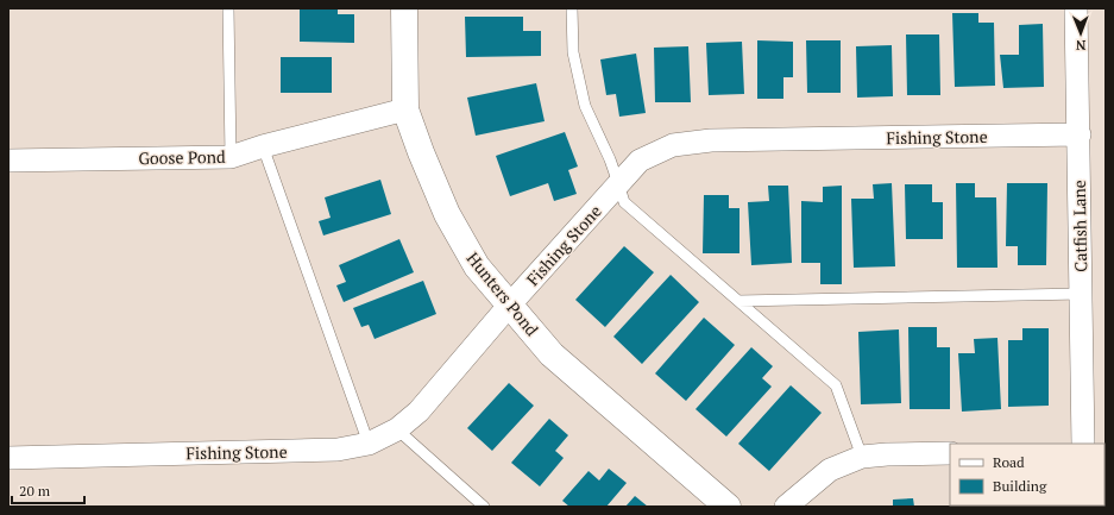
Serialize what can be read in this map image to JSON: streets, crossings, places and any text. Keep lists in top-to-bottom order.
{
  "streets": {
    "street": [
      "Fishing Stone",
      "Goose Pond",
      "Catfish Lane",
      "Hunters Pond"
    ]
  },
  "crossings": [
    ["Fishing Stone", "Catfish Lane"],
    ["Fishing Stone", "Hunters Pond"],
    ["Goose Pond", "Hunters Pond"]
  ],
  "legend": ["Road", "Building"],
  "scale_bar": "20 m",
  "north": "bottom"
}
